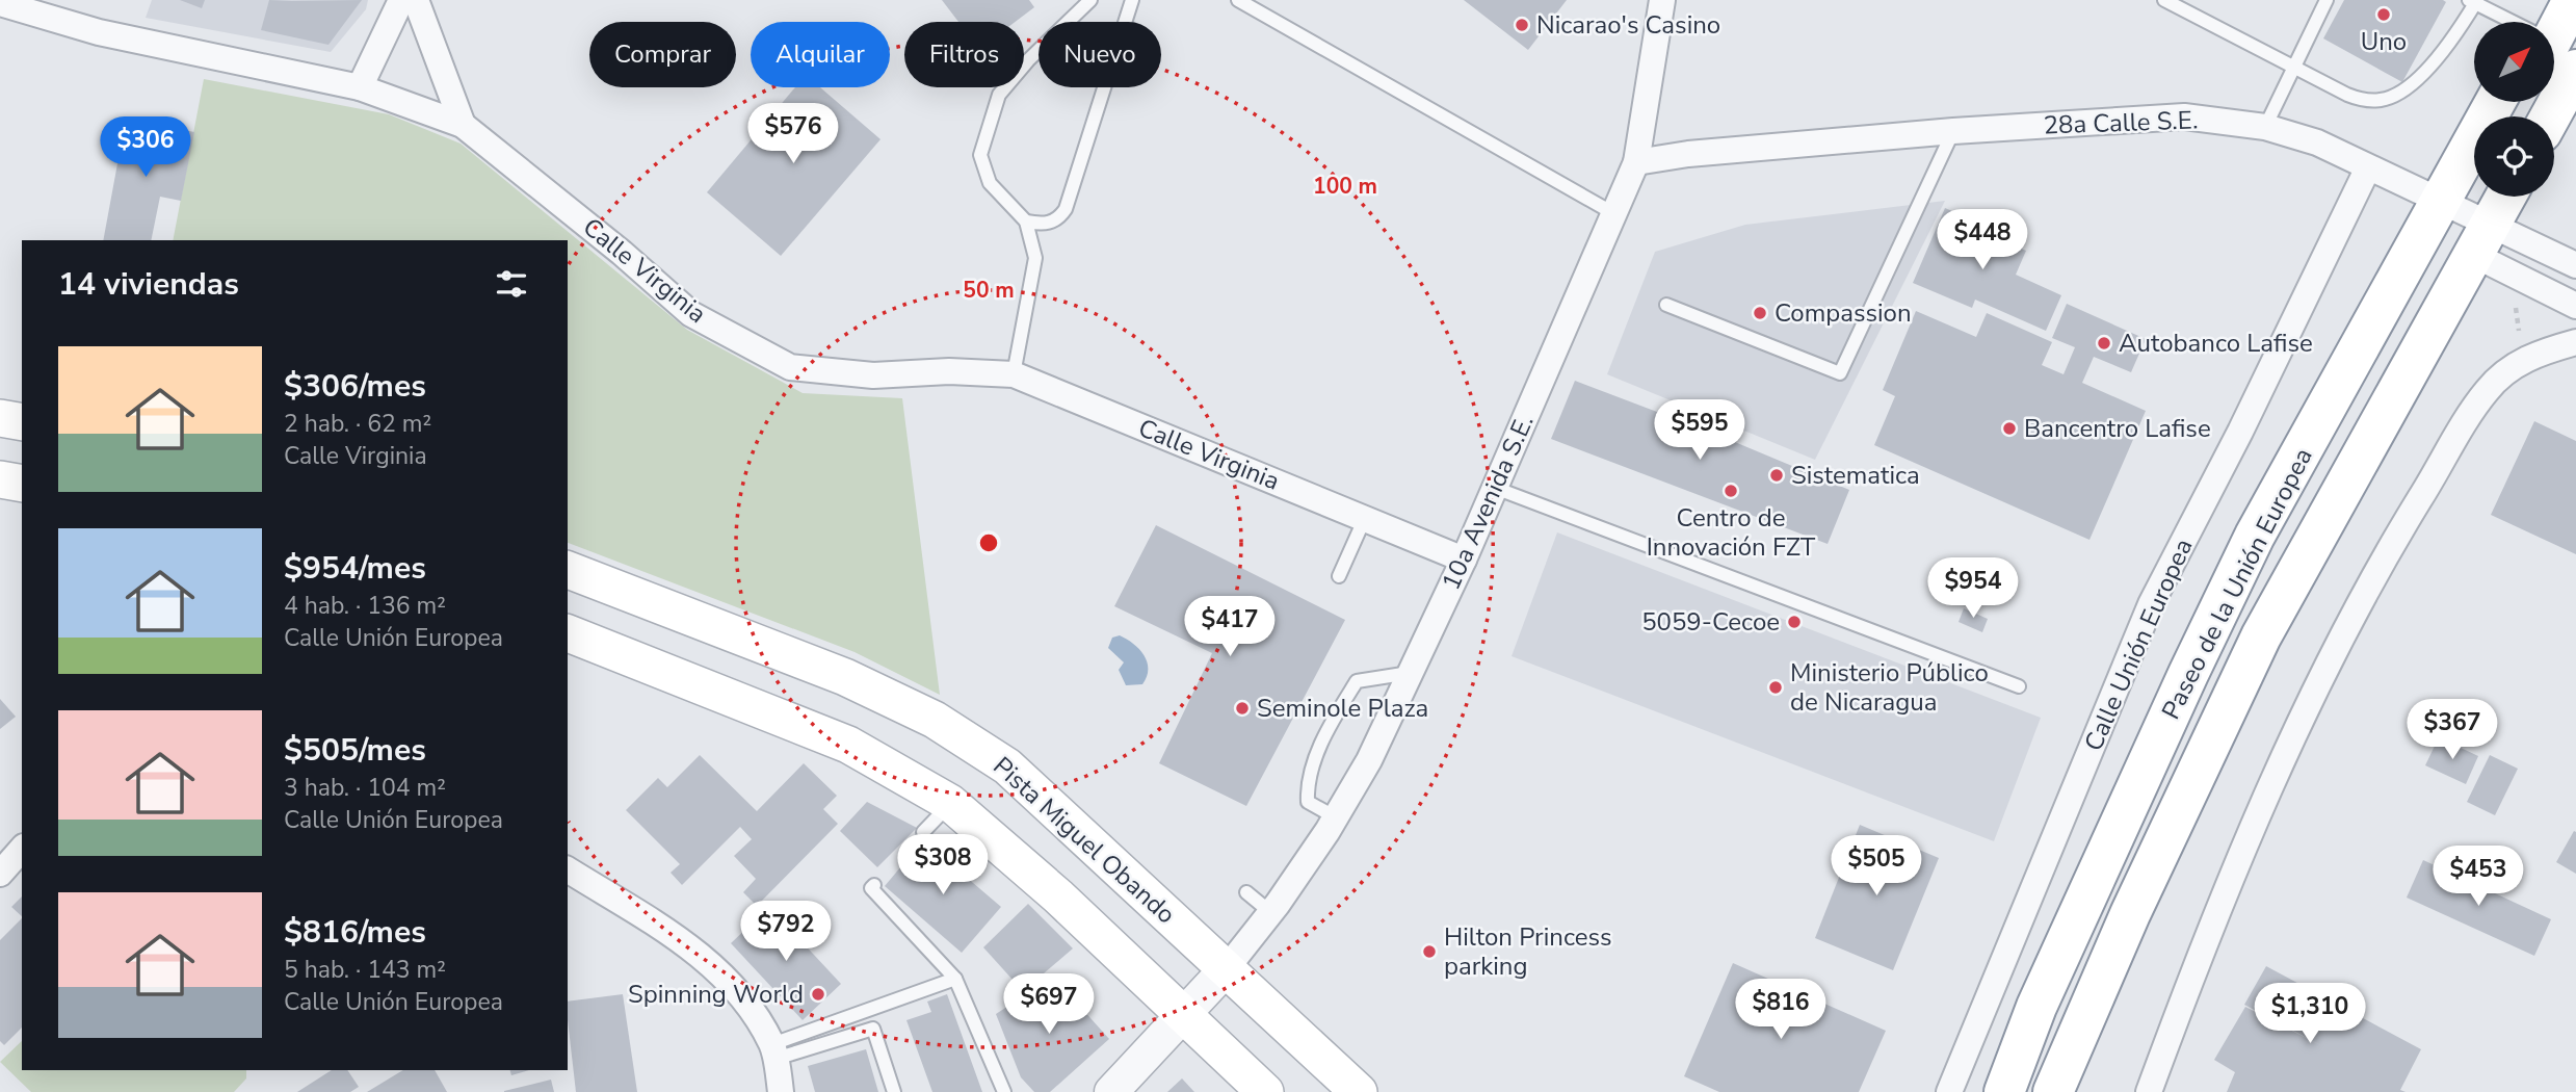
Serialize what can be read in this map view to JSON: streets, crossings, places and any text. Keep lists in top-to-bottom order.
{
  "streets": {
    "highway": ["Paseo de la Unión Europea"],
    "main road": ["Pista Miguel Obando"],
    "street": [
      "28a Calle S.E.",
      "Calle Virginia",
      "10a Avenida S.E.",
      "Calle Unión Europea"
    ]
  },
  "crossings": [
    ["28a Calle S.E.", "10a Avenida S.E."],
    ["28a Calle S.E.", "Paseo de la Unión Europea"],
    ["28a Calle S.E.", "Calle Unión Europea"],
    ["Calle Virginia", "10a Avenida S.E."],
    ["10a Avenida S.E.", "Pista Miguel Obando"]
  ],
  "places": [
    "Uno",
    "Nicarao's Casino",
    "Compassion",
    "Autobanco Lafise",
    "Bancentro Lafise",
    "Sistematica",
    "Centro de Innovación FZT",
    "5059-Cecoe",
    "Ministerio Público de Nicaragua",
    "Seminole Plaza",
    "Hilton Princess parking",
    "Spinning World"
  ],
  "north": "top right",
  "page": {
    "chip": [
      "Comprar",
      "Alquilar",
      "Filtros",
      "Nuevo"
    ],
    "price": [
      "$576",
      "$306",
      "$448",
      "$595",
      "$954",
      "$417",
      "$367",
      "$308",
      "$505",
      "$453",
      "$792",
      "$697",
      "$816",
      "$1,310"
    ],
    "heading": "14 viviendas",
    "list": [
      {
        "name": "$306/mes",
        "note": "2 hab. · 62 m² · Calle Virginia"
      },
      {
        "name": "$954/mes",
        "note": "4 hab. · 136 m² · Calle Unión Europea"
      },
      {
        "name": "$505/mes",
        "note": "3 hab. · 104 m² · Calle Unión Europea"
      },
      {
        "name": "$816/mes",
        "note": "5 hab. · 143 m² · Calle Unión Europea"
      }
    ]
  },
  "rings": ["100 m", "50 m"]
}
